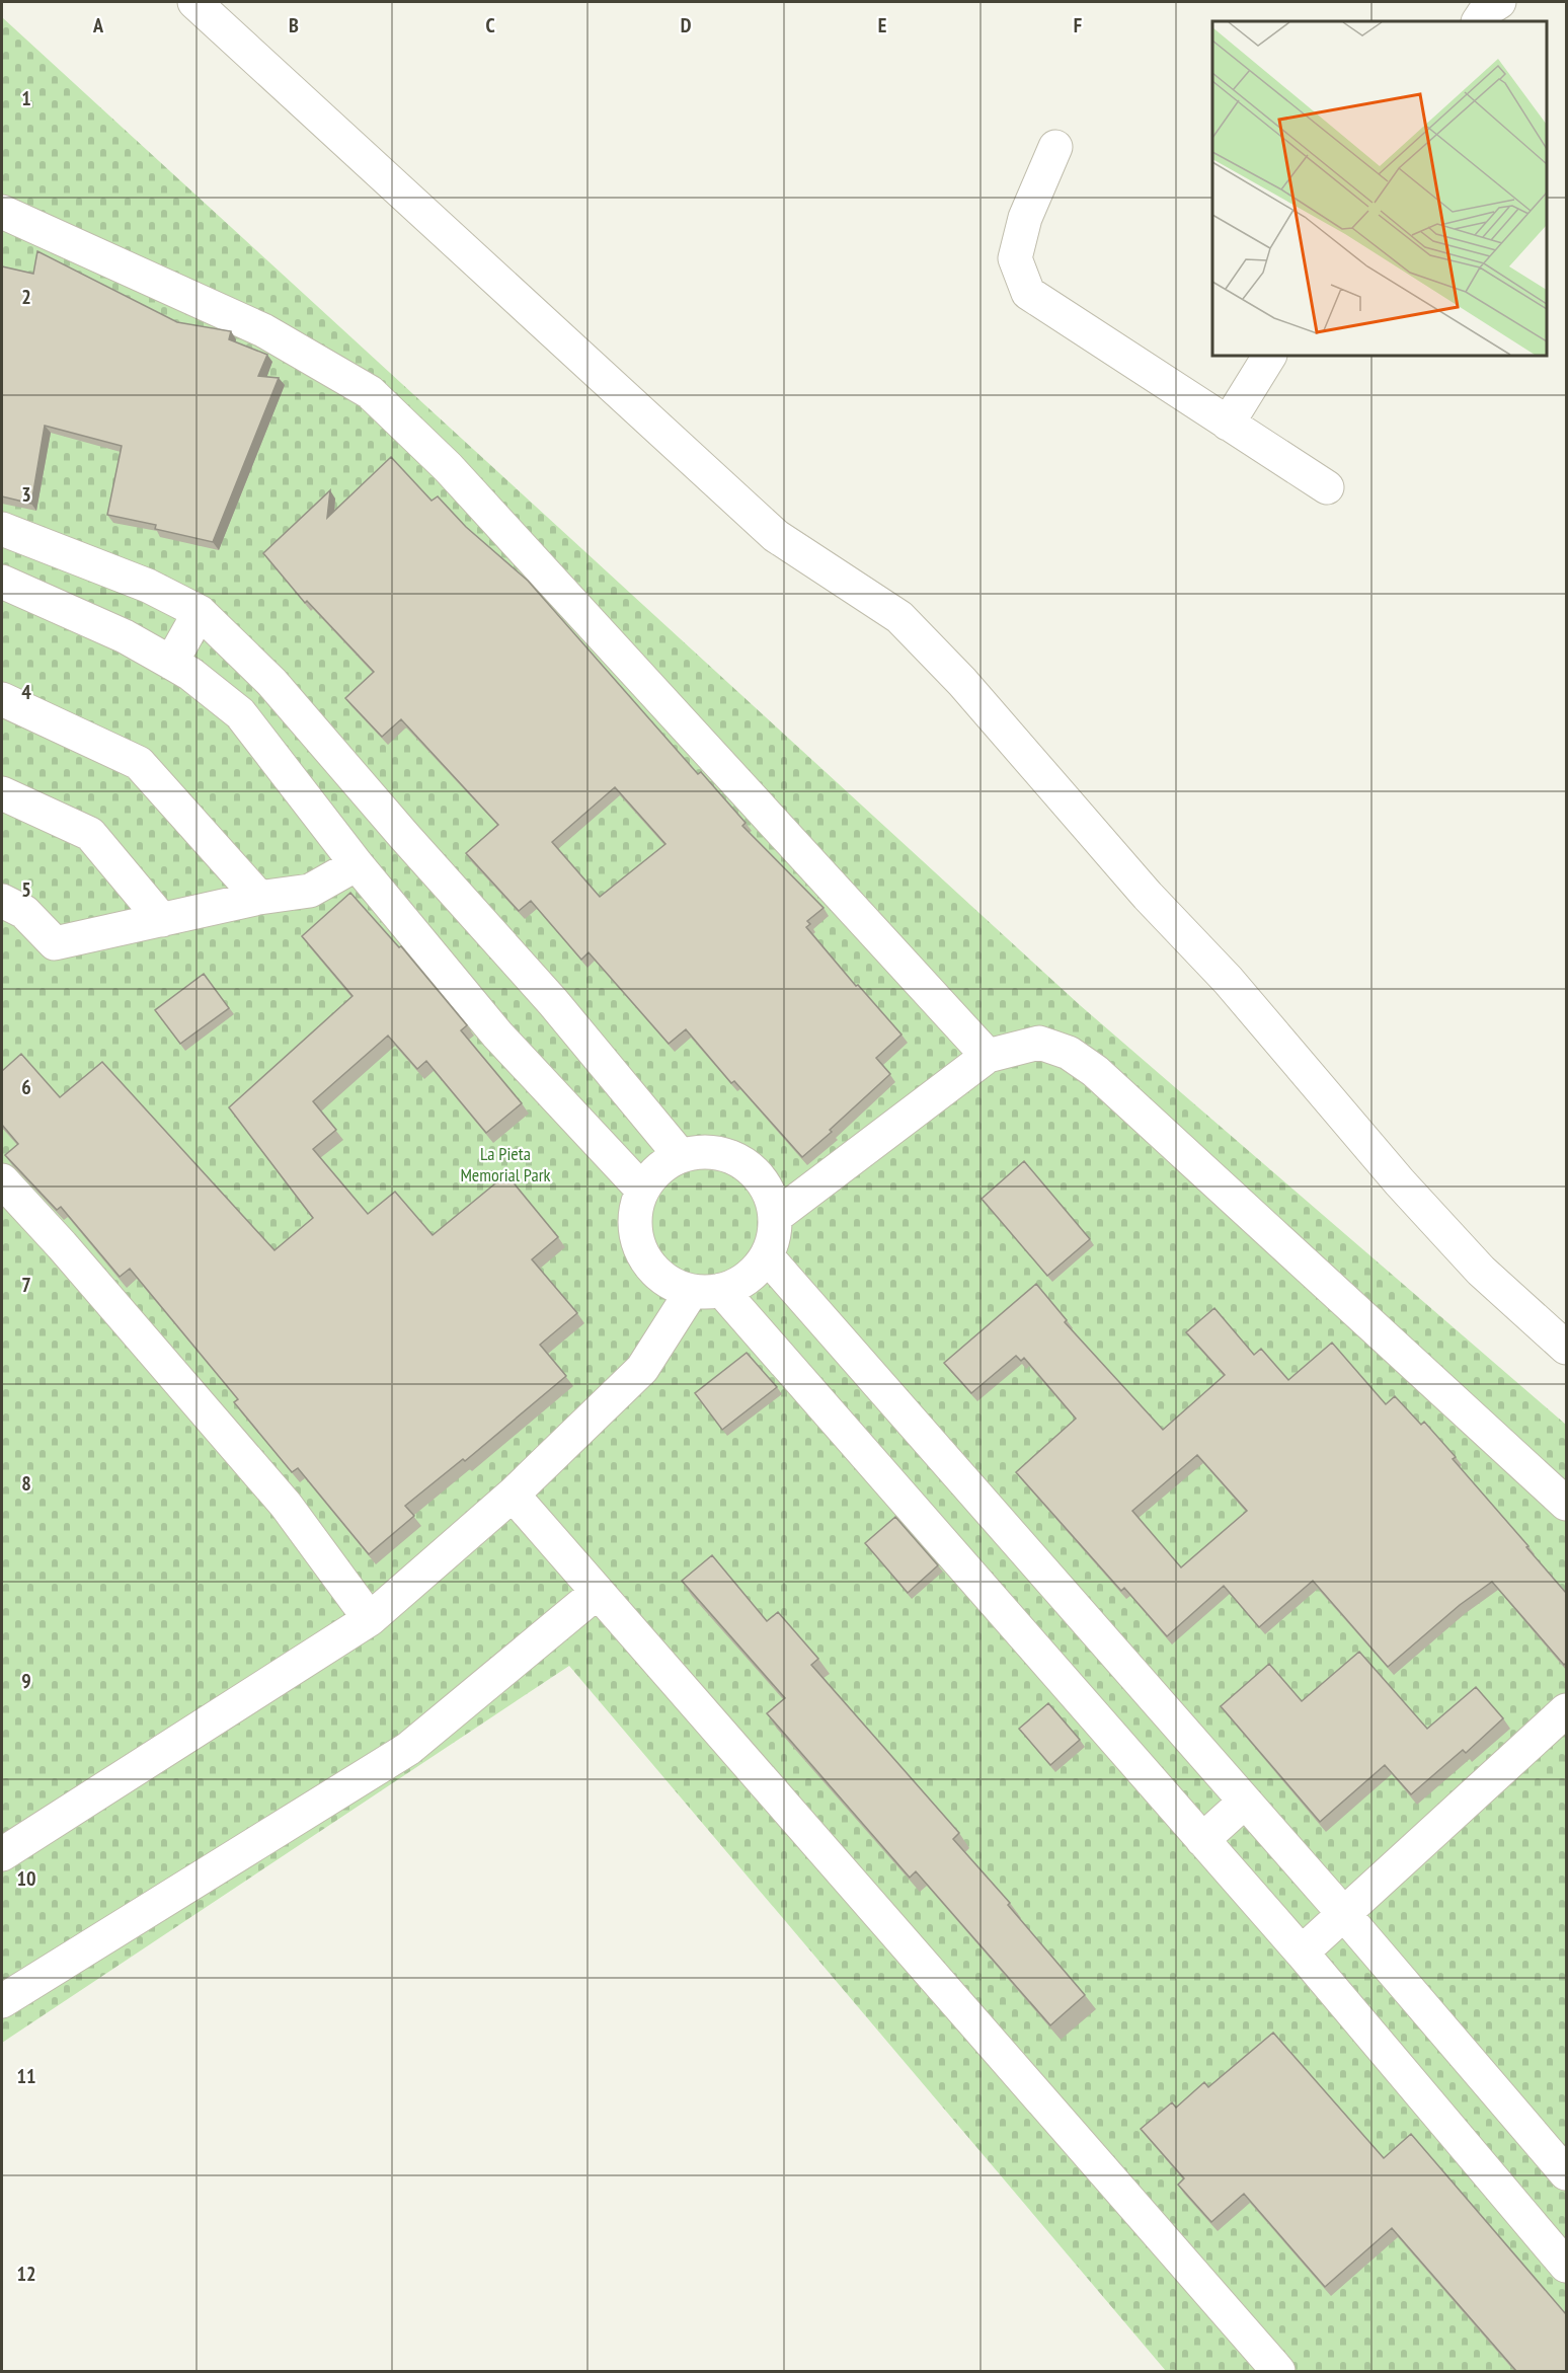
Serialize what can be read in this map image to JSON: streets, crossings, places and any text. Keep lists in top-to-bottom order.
{
  "parks": ["La Pieta Memorial Park"],
  "grid": {
    "columns": [
      "A",
      "B",
      "C",
      "D",
      "E",
      "F"
    ],
    "rows": [
      "1",
      "2",
      "3",
      "4",
      "5",
      "6",
      "7",
      "8",
      "9",
      "10",
      "11",
      "12"
    ]
  }
}
